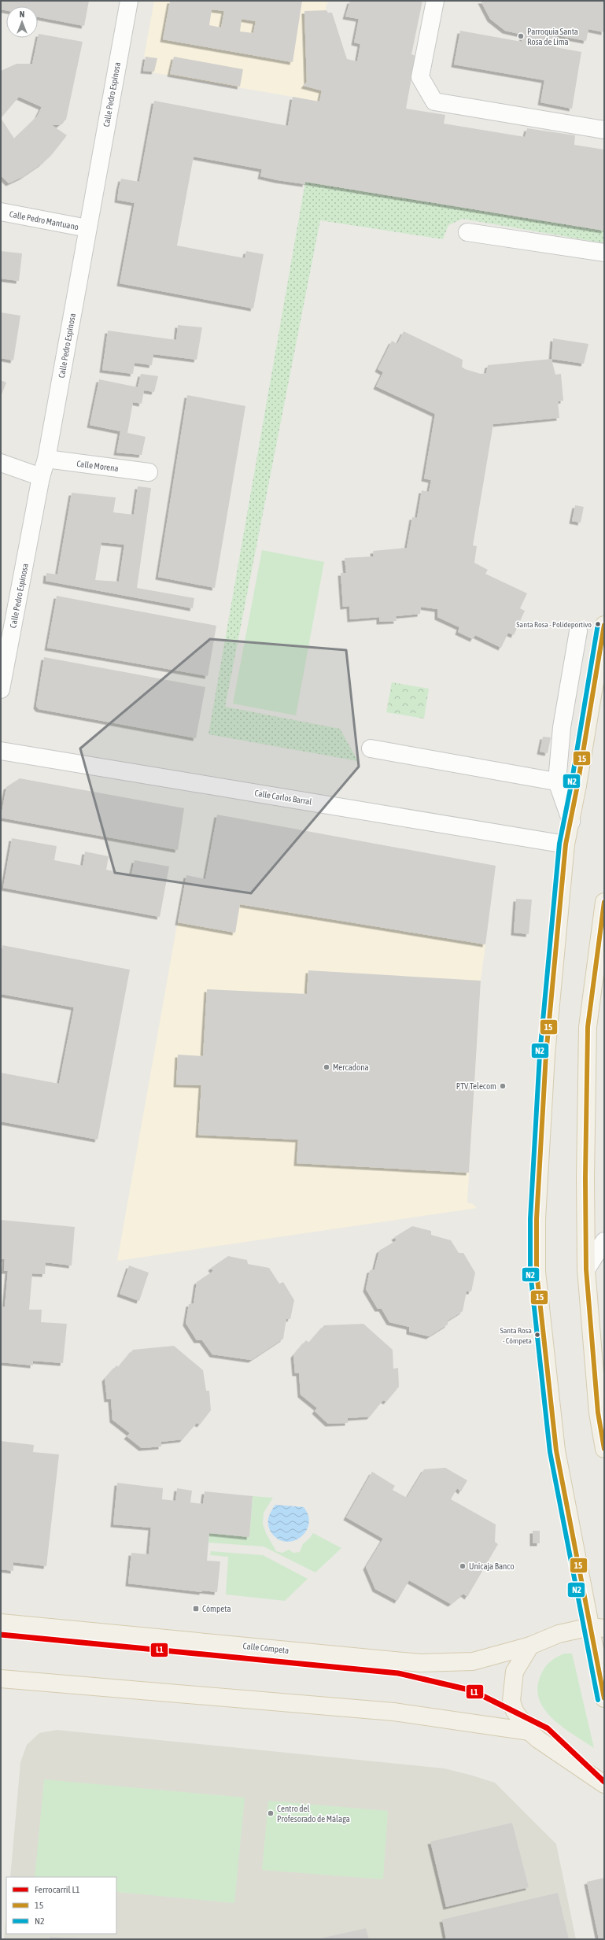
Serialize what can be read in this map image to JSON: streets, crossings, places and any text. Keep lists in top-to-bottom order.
{
  "streets": {
    "main road": ["Calle Cómpeta"],
    "street": [
      "Calle Pedro Espinosa",
      "Calle Pedro Mantuano",
      "Calle Morena",
      "Calle Carlos Barral"
    ]
  },
  "crossings": [
    ["Calle Pedro Espinosa", "Calle Pedro Mantuano"],
    ["Calle Pedro Espinosa", "Calle Morena"]
  ],
  "places": {
    "other": [
      "Parroquia Santa Rosa de Lima",
      "Santa Rosa - Polideportivo",
      "Mercadona",
      "PTV Telecom",
      "Santa Rosa - Cómpeta",
      "Unicaja Banco",
      "Centro del Profesorado de Málaga"
    ],
    "transit": ["Cómpeta"]
  },
  "lines": ["transit line N2", "transit line 15", "rail line L1"],
  "legend": ["Ferrocarril L1", "15", "N2"],
  "north": "top"
}
